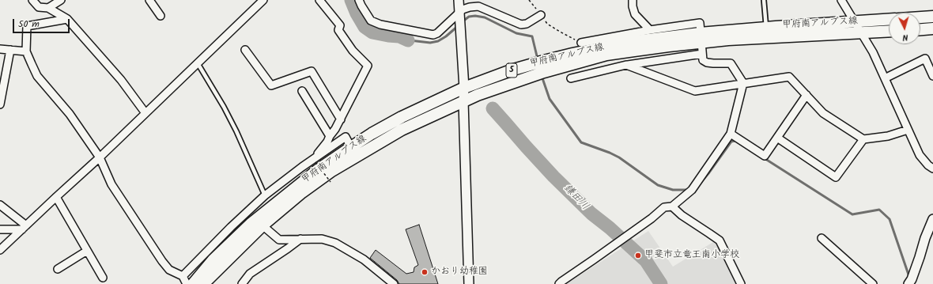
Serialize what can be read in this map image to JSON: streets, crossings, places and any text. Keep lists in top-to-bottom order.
{
  "streets": {
    "main road": ["甲府南アルプス線", "5"]
  },
  "water": ["鎌田川"],
  "places": ["甲斐市立竜王南小学校", "かおり幼稚園"],
  "scale_bar": "50 m",
  "north": "bottom"
}
